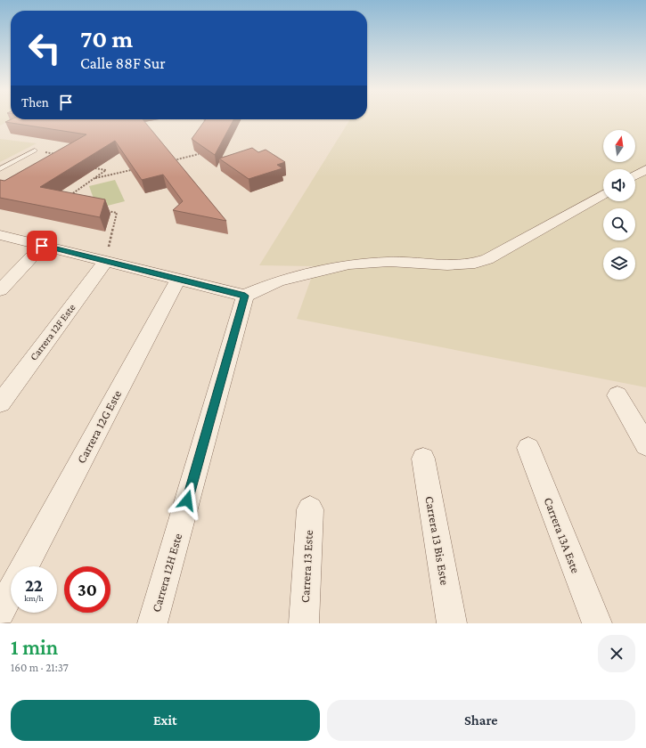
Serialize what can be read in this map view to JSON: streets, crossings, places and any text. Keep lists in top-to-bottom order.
{
  "streets": {
    "street": [
      "Carrera 12F Este",
      "Carrera 12G Este",
      "Carrera 13A Este",
      "Carrera 13 Bis Este",
      "Carrera 13 Este",
      "Carrera 12H Este"
    ]
  },
  "north": "top",
  "page": {
    "turn": ["70 m", "Calle 88F Sur"],
    "then": "Then",
    "speed": "22 km/h",
    "limit": "30",
    "heading": ["1 min", "160 m · 21:37"],
    "buttons": ["Exit", "Share"]
  }
}
